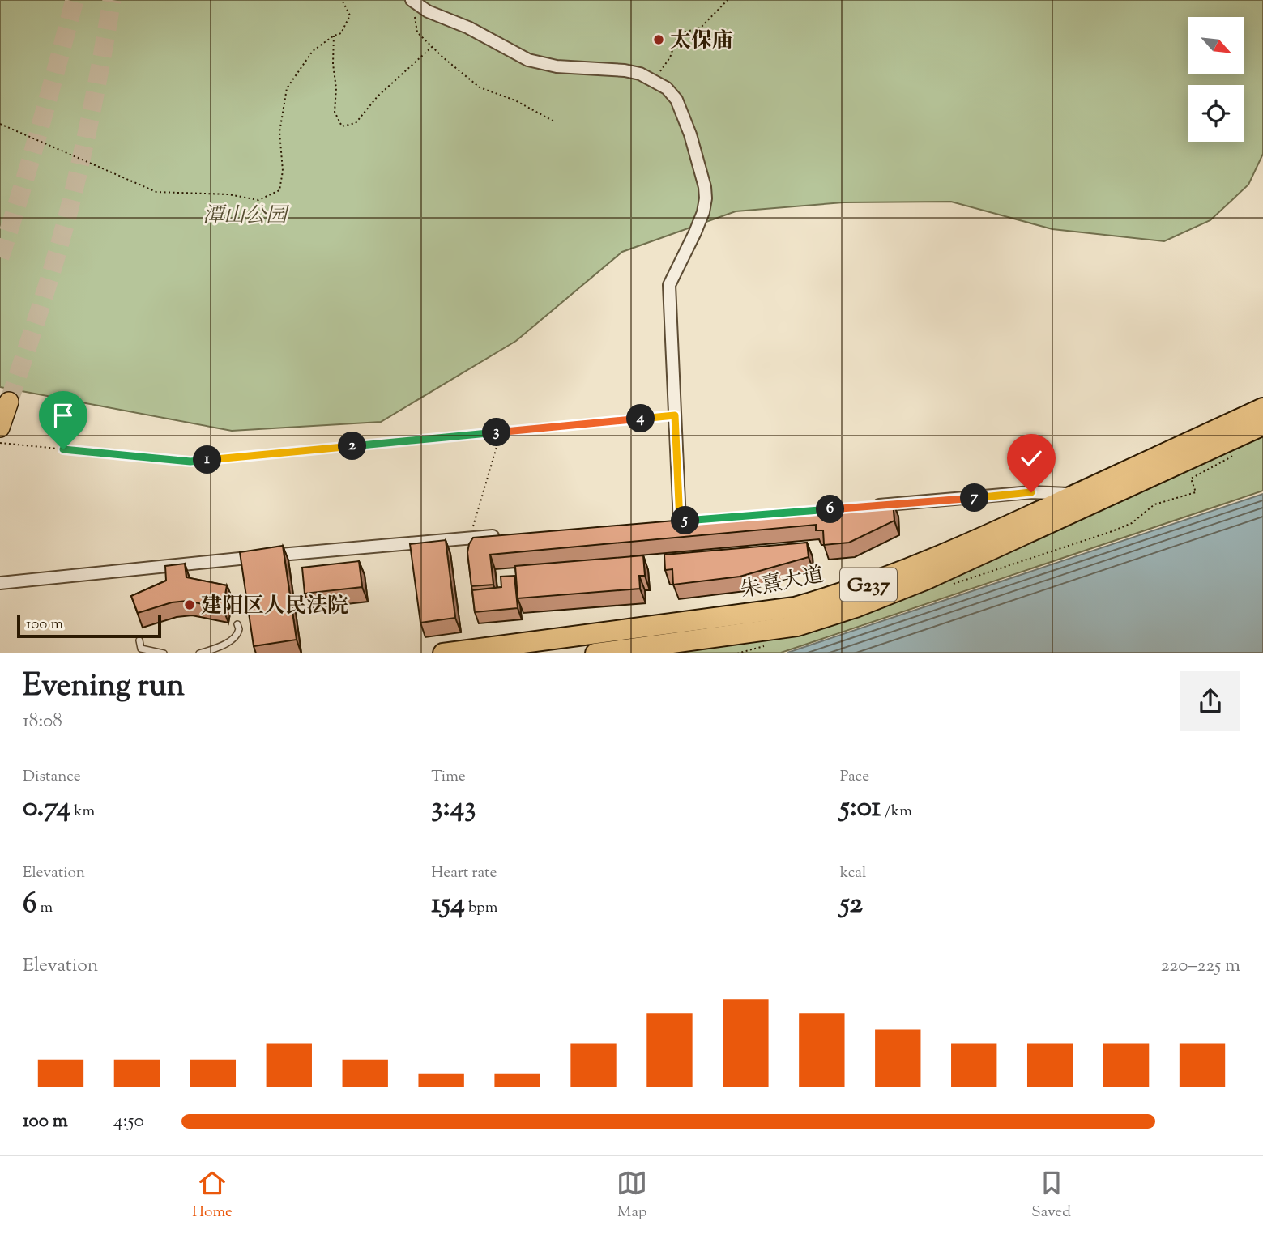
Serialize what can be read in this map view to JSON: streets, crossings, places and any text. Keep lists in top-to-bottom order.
{
  "streets": {
    "highway": ["朱熹大道", "G237"]
  },
  "parks": ["潭山公园"],
  "places": ["太保庙", "建阳区人民法院"],
  "scale_bar": "100 m",
  "north": "bottom right",
  "page": {
    "pins": [
      "4",
      "3",
      "2",
      "1",
      "7",
      "6",
      "5"
    ],
    "scale": "100 m",
    "heading": ["Evening run", "18:08"],
    "stats": [
      ["Distance", "0.74 km"],
      ["Time", "3:43"],
      ["Pace", "5:01 /km"],
      ["Elevation", "6 m"],
      ["Heart rate", "154 bpm"],
      ["kcal", "52"]
    ],
    "chart": ["Elevation", "220–225 m"],
    "list": [
      {
        "name": "100 m",
        "note": "4:50"
      }
    ],
    "tabs": ["Home", "Map", "Saved"]
  }
}
